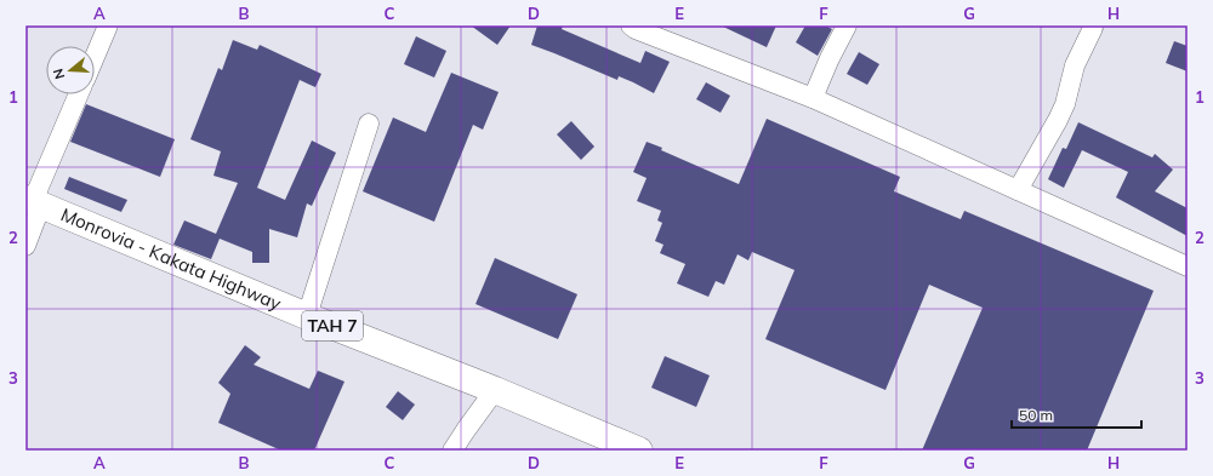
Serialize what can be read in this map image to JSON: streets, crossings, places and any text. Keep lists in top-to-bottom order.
{
  "streets": {
    "highway": ["Monrovia - Kakata Highway", "TAH 7"]
  },
  "scale_bar": "50 m",
  "north": "left",
  "grid": {
    "columns": [
      "A",
      "B",
      "C",
      "D",
      "E",
      "F",
      "G",
      "H"
    ],
    "rows": ["1", "2", "3"]
  }
}
